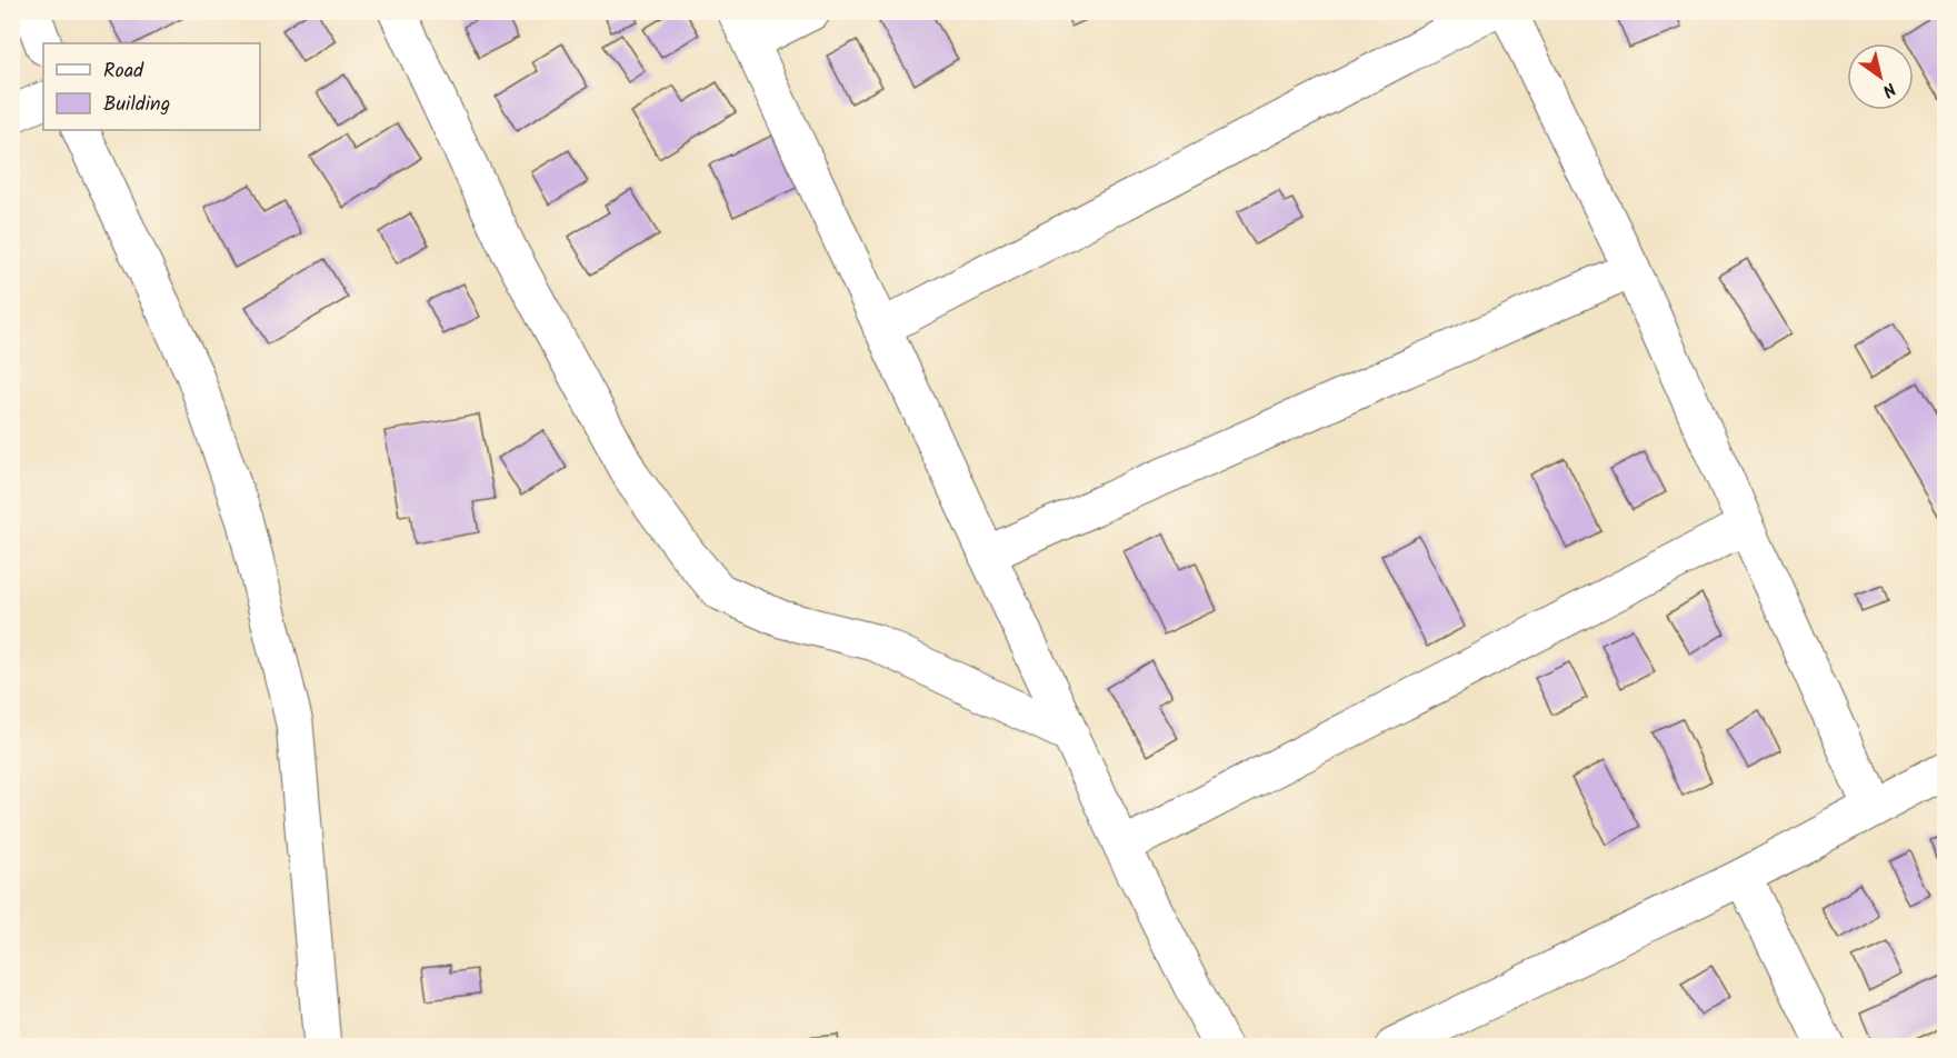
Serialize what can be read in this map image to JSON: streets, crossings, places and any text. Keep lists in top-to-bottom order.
{
  "legend": ["Road", "Building"],
  "north": "bottom right"
}
